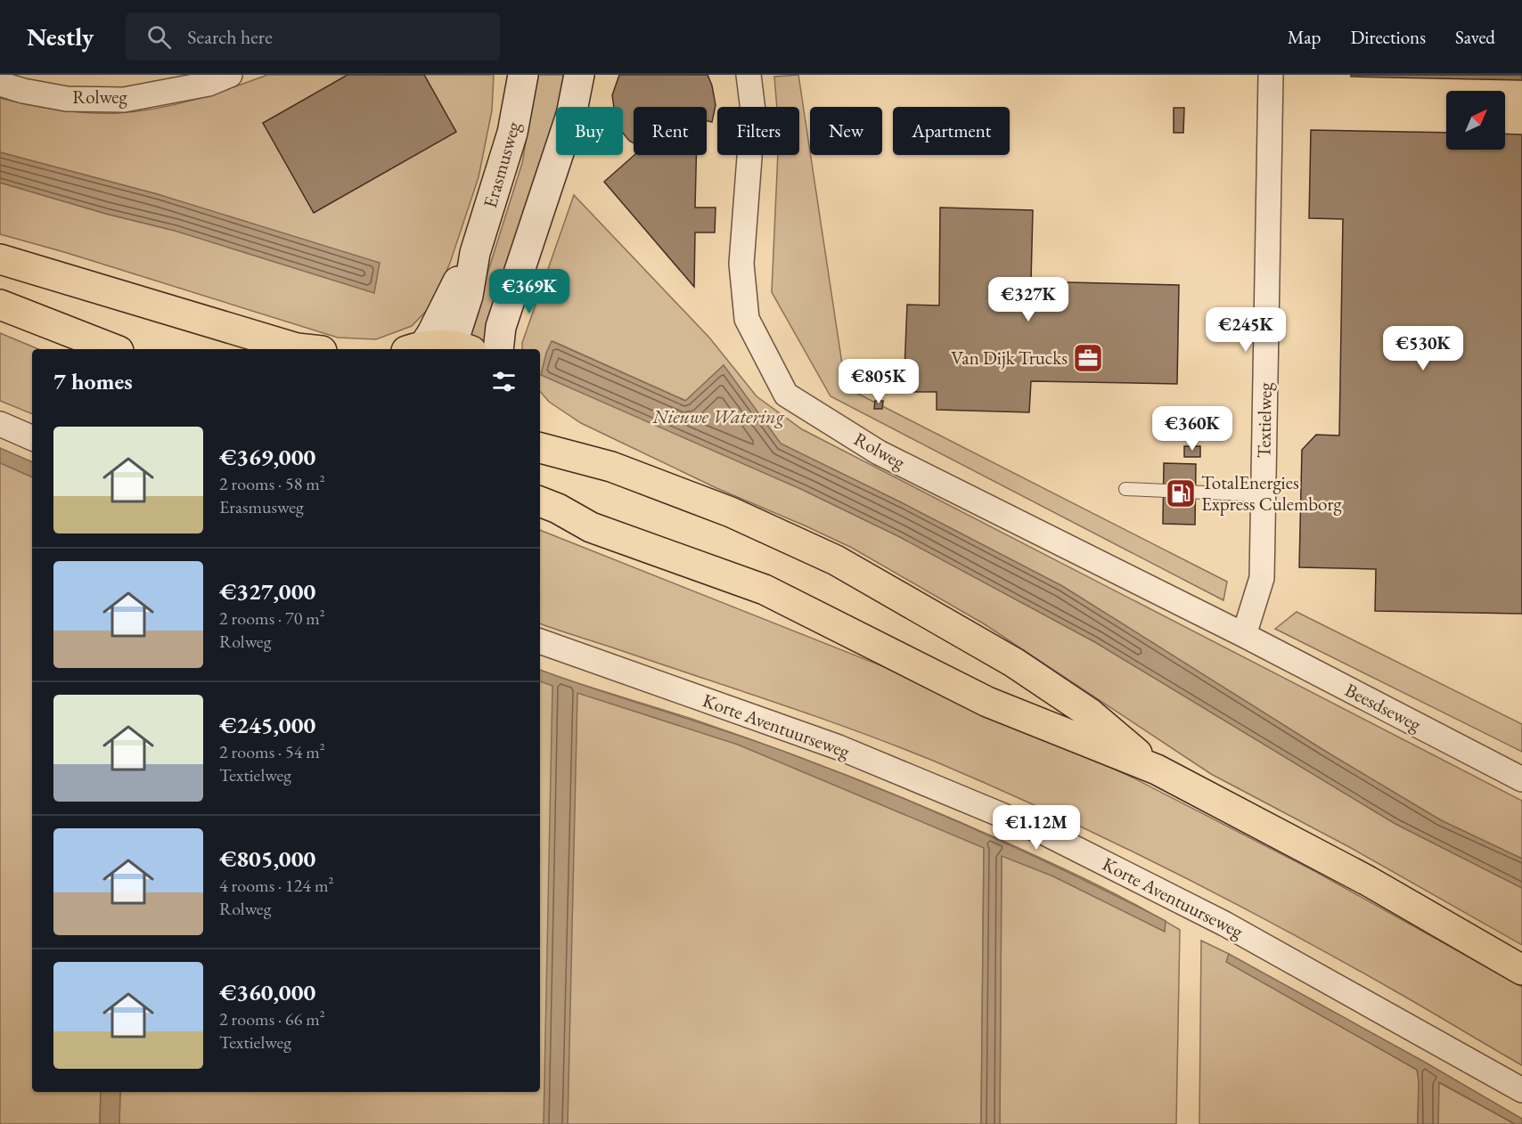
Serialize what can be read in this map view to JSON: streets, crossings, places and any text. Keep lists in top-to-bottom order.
{
  "streets": {
    "street": [
      "Rolweg",
      "Erasmusweg",
      "Textielweg",
      "Beesdseweg",
      "Korte Aventuurseweg"
    ]
  },
  "crossings": [
    ["Rolweg", "Textielweg"],
    ["Rolweg", "Beesdseweg"],
    ["Textielweg", "Beesdseweg"]
  ],
  "water": ["Nieuwe Watering"],
  "places": {
    "office": ["Van Dijk Trucks"],
    "fuel station": ["TotalEnergies Express Culemborg"]
  },
  "north": "top right",
  "page": {
    "header": "Nestly",
    "search": "Search here",
    "nav": ["Map", "Directions", "Saved"],
    "chip": [
      "Buy",
      "Rent",
      "Filters",
      "New",
      "Apartment"
    ],
    "price": [
      "€369K",
      "€327K",
      "€245K",
      "€530K",
      "€805K",
      "€360K",
      "€1.12M"
    ],
    "heading": "7 homes",
    "list": [
      {
        "name": "€369,000",
        "note": "2 rooms · 58 m² · Erasmusweg"
      },
      {
        "name": "€327,000",
        "note": "2 rooms · 70 m² · Rolweg"
      },
      {
        "name": "€245,000",
        "note": "2 rooms · 54 m² · Textielweg"
      },
      {
        "name": "€805,000",
        "note": "4 rooms · 124 m² · Rolweg"
      },
      {
        "name": "€360,000",
        "note": "2 rooms · 66 m² · Textielweg"
      }
    ]
  }
}
